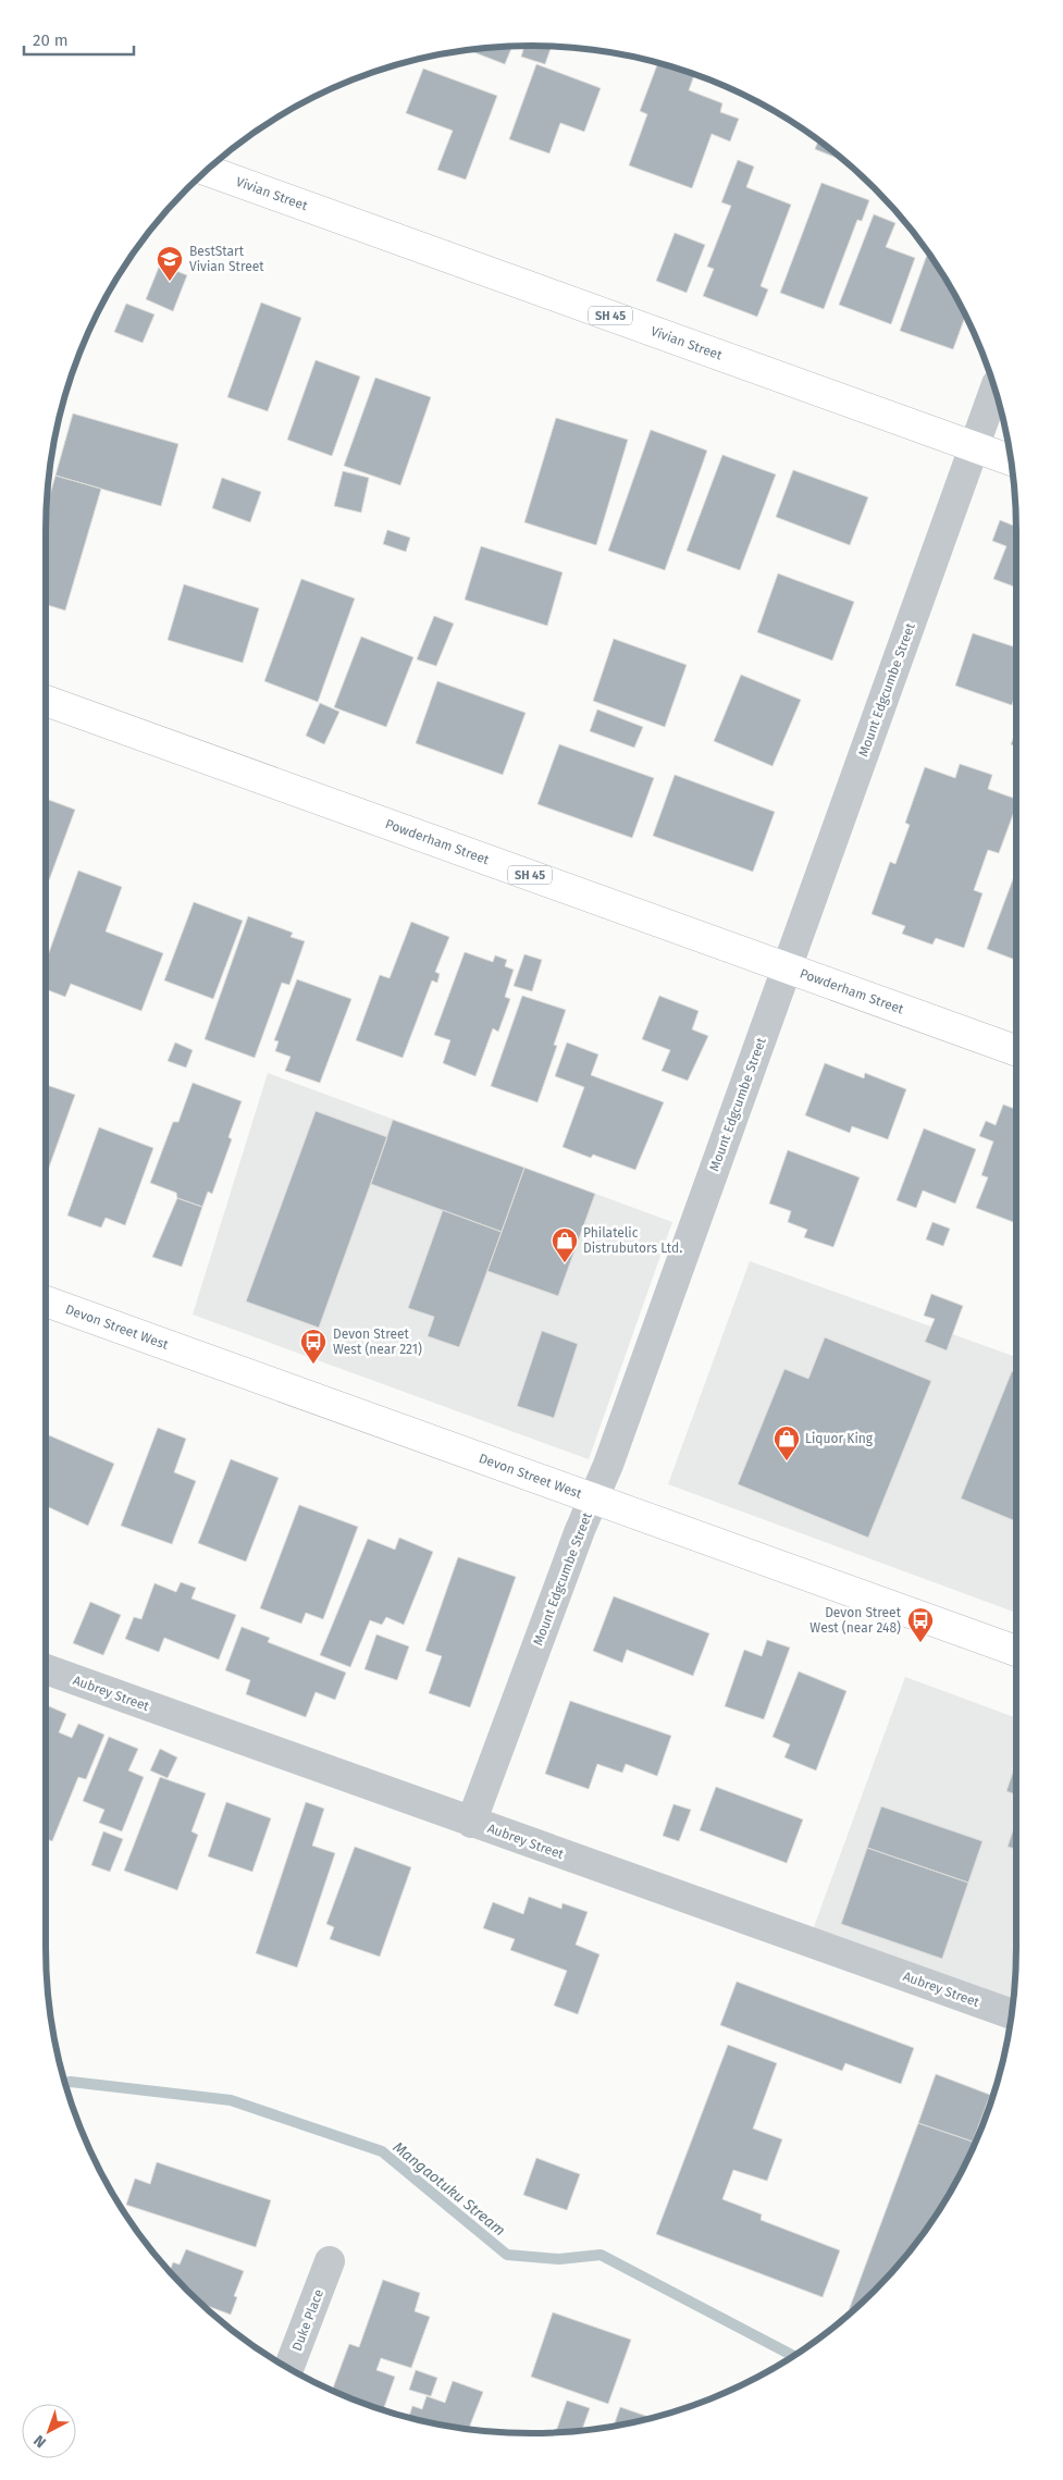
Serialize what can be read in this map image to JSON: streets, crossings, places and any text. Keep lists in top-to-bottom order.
{
  "streets": {
    "main road": [
      "Vivian Street",
      "SH 45",
      "Powderham Street",
      "Devon Street West"
    ],
    "street": ["Mount Edgcumbe Street", "Aubrey Street", "Duke Place"]
  },
  "crossings": [
    ["Vivian Street", "Mount Edgcumbe Street"],
    ["Mount Edgcumbe Street", "Powderham Street"],
    ["Mount Edgcumbe Street", "Devon Street West"],
    ["Mount Edgcumbe Street", "Aubrey Street"]
  ],
  "water": ["Mangaotuku Stream"],
  "places": {
    "school or university": ["BestStart Vivian Street"],
    "shop": ["Philatelic Distrubutors Ltd.", "Liquor King"],
    "bus stop": ["Devon Street West (near 221)", "Devon Street West (near 248)"]
  },
  "scale_bar": "20 m",
  "north": "bottom left"
}
